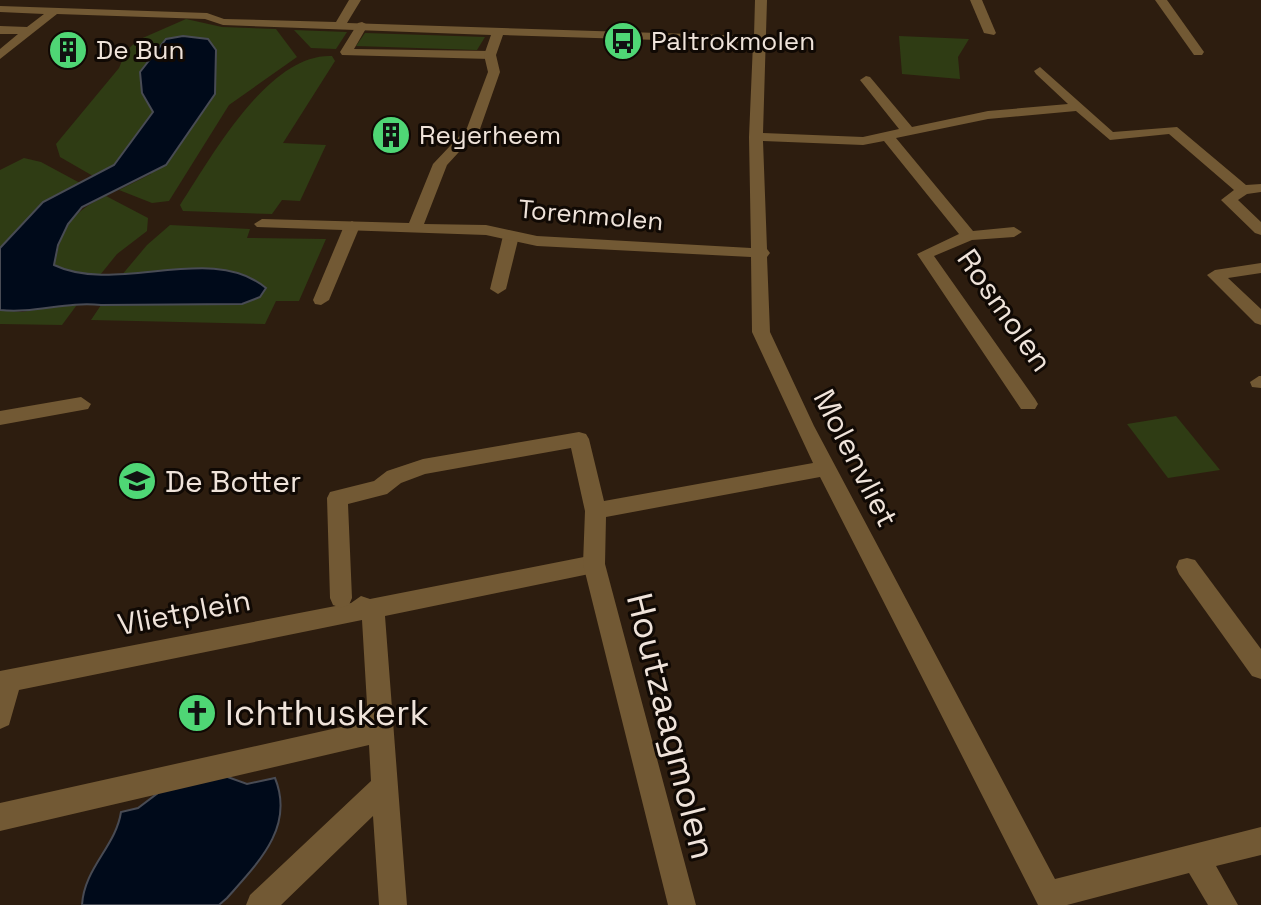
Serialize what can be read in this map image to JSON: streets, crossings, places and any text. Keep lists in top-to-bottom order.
{
  "streets": {
    "street": [
      "Torenmolen",
      "Rosmolen",
      "Molenvliet",
      "Vlietplein",
      "Houtzaagmolen"
    ]
  },
  "crossings": [
    ["Torenmolen", "Molenvliet"],
    ["Vlietplein", "Houtzaagmolen"]
  ],
  "places": {
    "bus stop": ["Paltrokmolen"],
    "building": ["De Bun", "Reyerheem"],
    "school or university": ["De Botter"],
    "church": ["Ichthuskerk"]
  }
}
